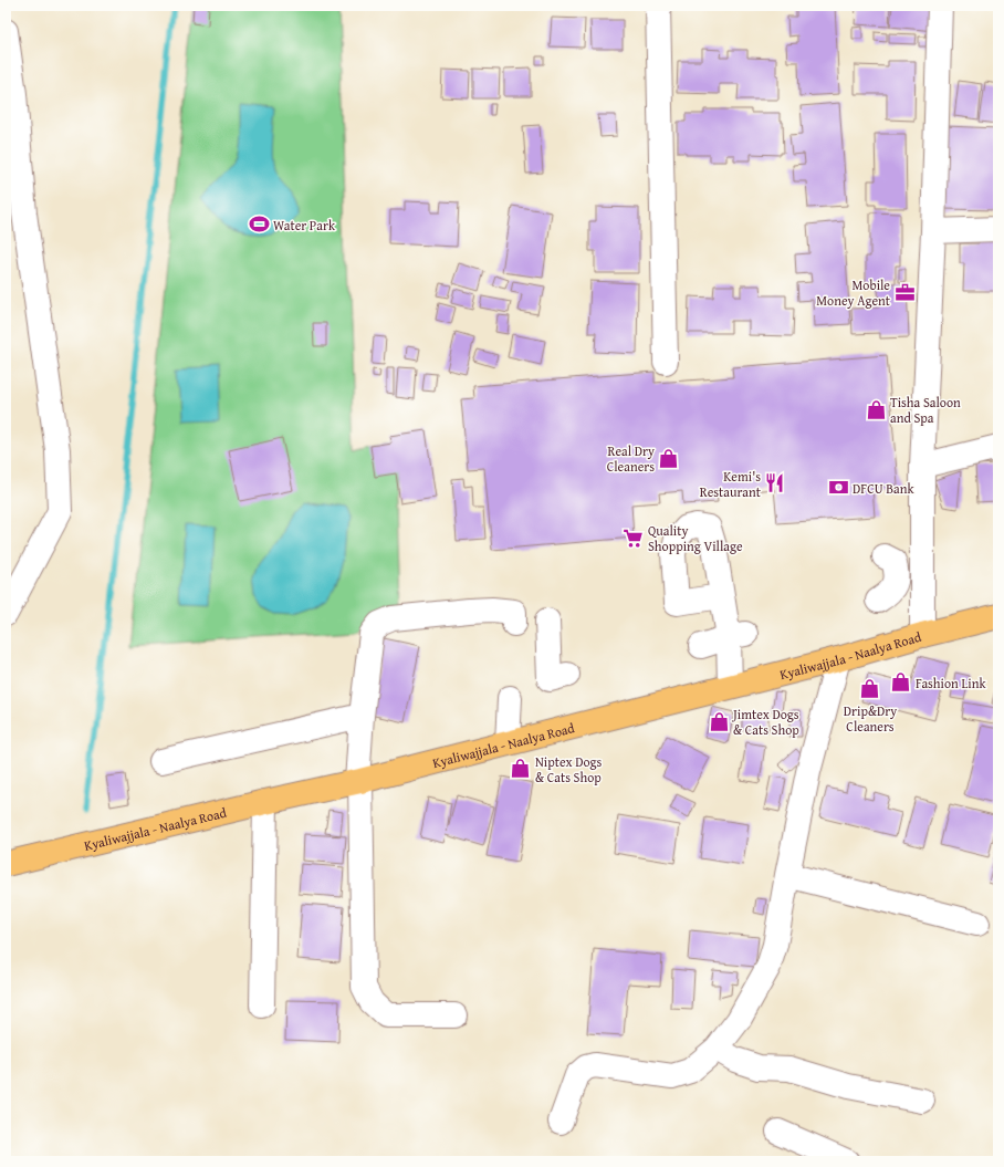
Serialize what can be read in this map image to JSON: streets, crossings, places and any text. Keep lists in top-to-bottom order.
{
  "streets": {
    "main road": ["Kyaliwajjala - Naalya Road"]
  },
  "places": {
    "sports": ["Water Park"],
    "office": ["Mobile Money Agent"],
    "shop": [
      "Tisha Saloon and Spa",
      "Real Dry Cleaners",
      "Fashion Link",
      "Drip&Dry Cleaners",
      "Jimtex Dogs & Cats Shop",
      "Niptex Dogs & Cats Shop"
    ],
    "restaurant": ["Kemi's Restaurant"],
    "bank": ["DFCU Bank"],
    "supermarket": ["Quality Shopping Village"]
  }
}
